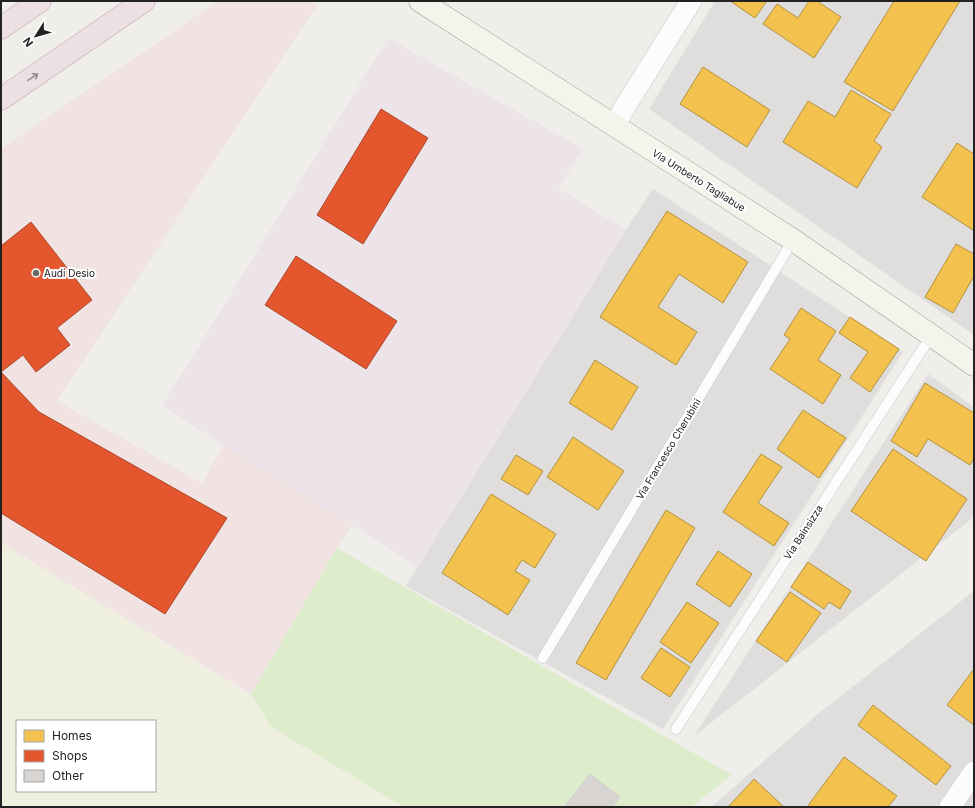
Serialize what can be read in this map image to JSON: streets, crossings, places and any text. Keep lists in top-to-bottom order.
{
  "streets": {
    "street": ["Via Umberto Tagliabue"],
    "lane": ["Via Francesco Cherubini", "Via Bainsizza"]
  },
  "crossings": [
    ["Via Umberto Tagliabue", "Via Francesco Cherubini"],
    ["Via Umberto Tagliabue", "Via Bainsizza"]
  ],
  "places": ["Audi Desio"],
  "legend": ["Homes", "Shops", "Other"],
  "north": "bottom left"
}
